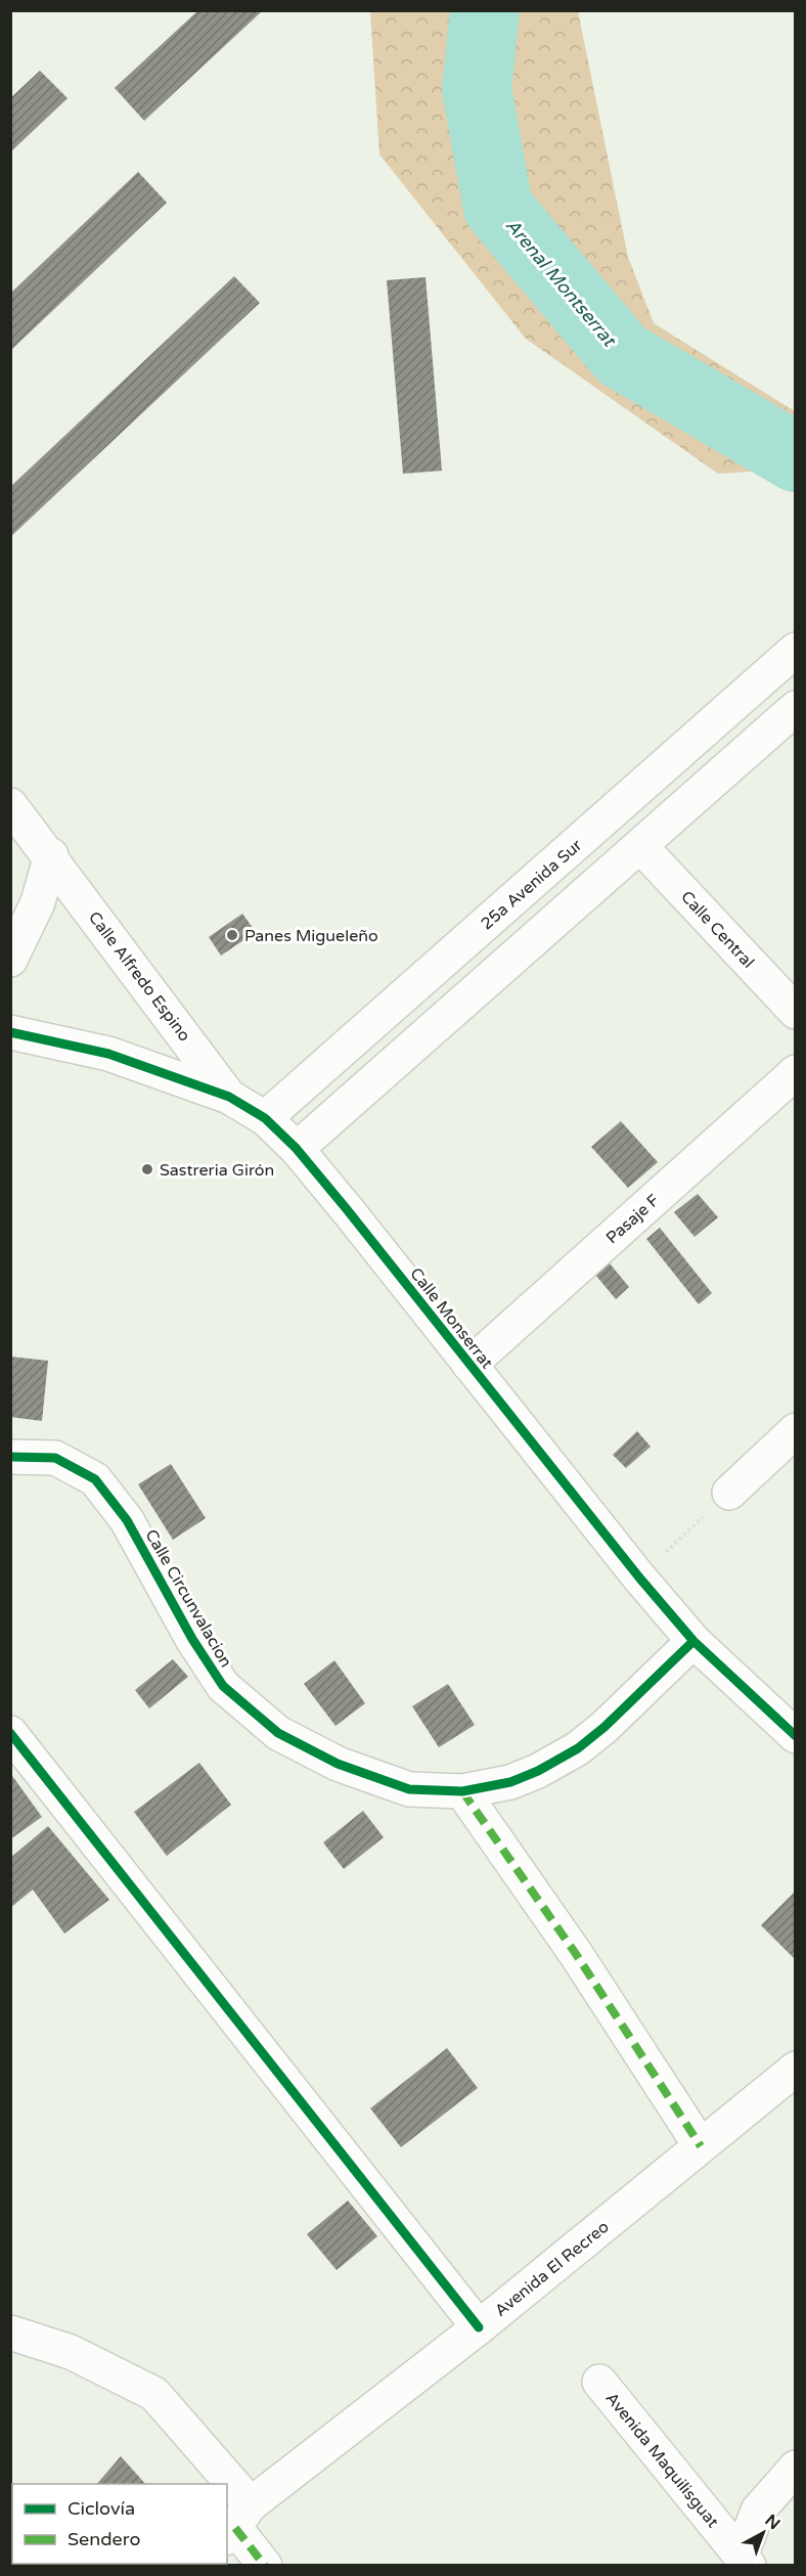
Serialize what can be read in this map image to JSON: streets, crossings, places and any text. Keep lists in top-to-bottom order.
{
  "streets": {
    "street": [
      "25a Avenida Sur",
      "Calle Central",
      "Calle Alfredo Espino",
      "Pasaje F",
      "Calle Monserrat",
      "Calle Circunvalacion",
      "Avenida El Recreo",
      "Avenida Maquilisguat"
    ]
  },
  "crossings": [
    ["25a Avenida Sur", "Calle Monserrat"],
    ["Calle Alfredo Espino", "Calle Monserrat"],
    ["Pasaje F", "Calle Monserrat"],
    ["Calle Monserrat", "Calle Circunvalacion"]
  ],
  "water": ["Arenal Montserrat"],
  "places": ["Panes Migueleño", "Sastreria Girón"],
  "legend": ["Ciclovía", "Sendero"],
  "north": "top right"
}
